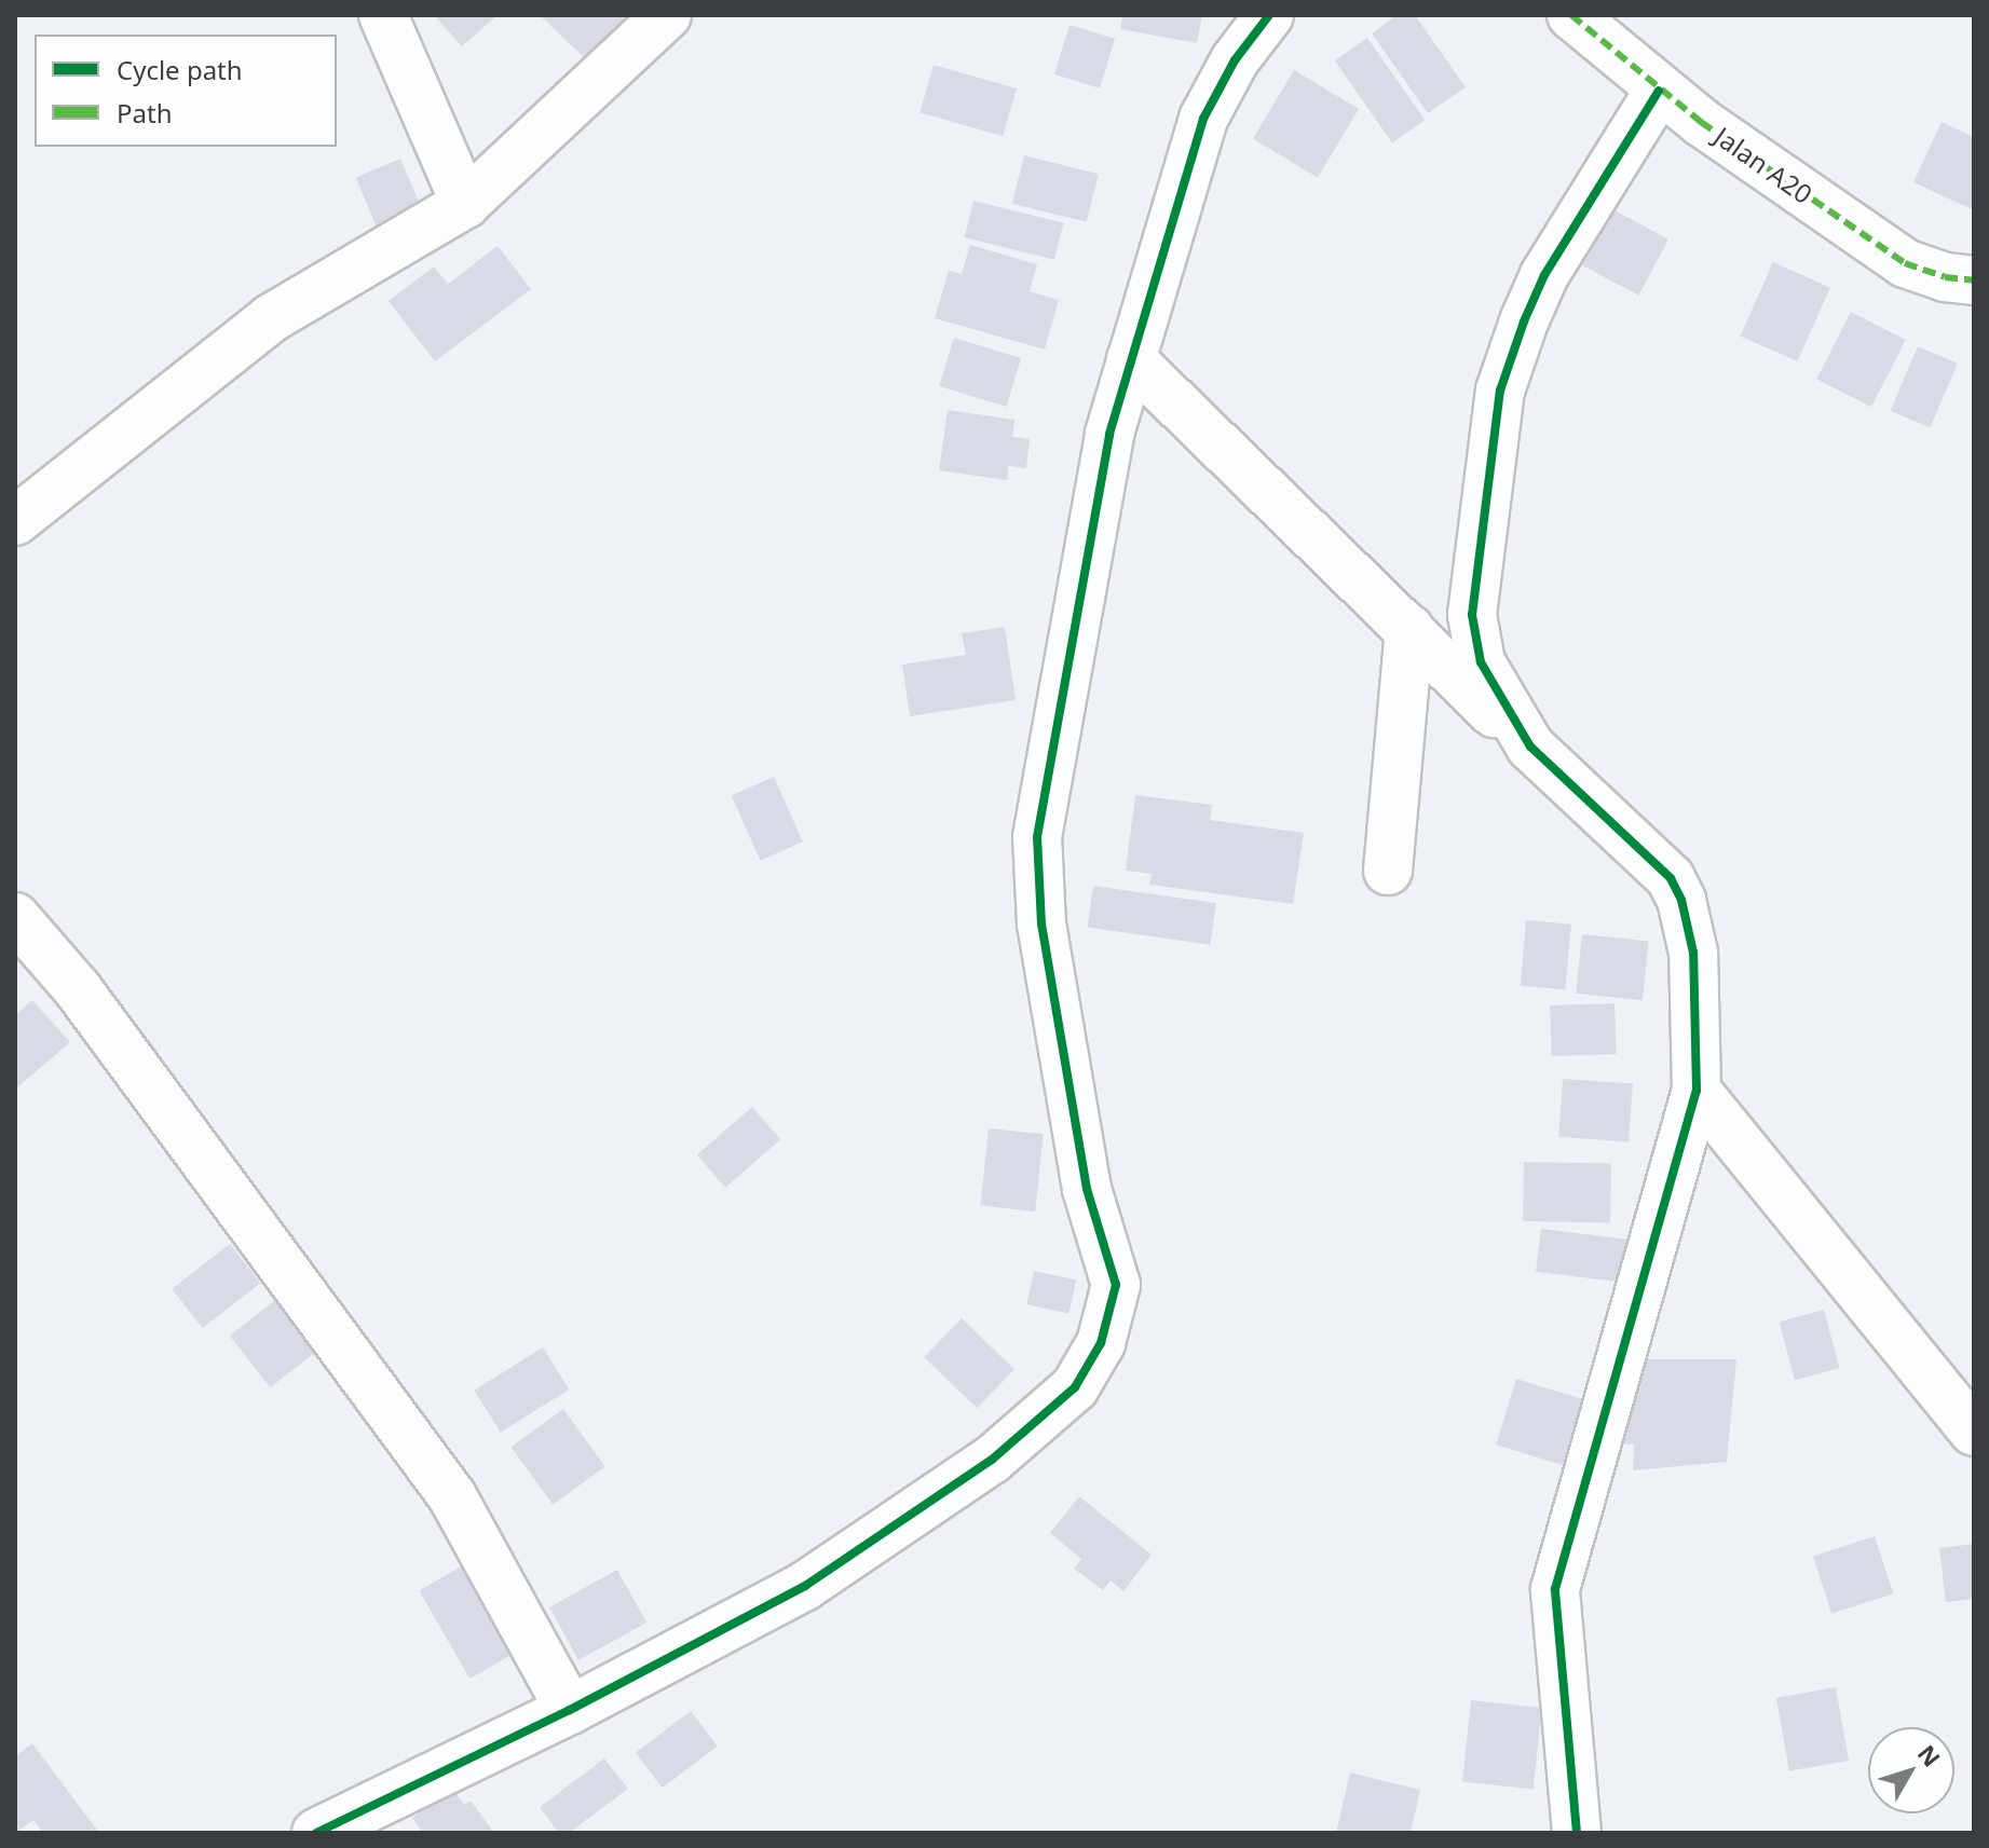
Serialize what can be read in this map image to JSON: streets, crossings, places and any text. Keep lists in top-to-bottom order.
{
  "streets": {
    "street": ["Jalan A20"]
  },
  "legend": ["Cycle path", "Path"],
  "north": "top right"
}
